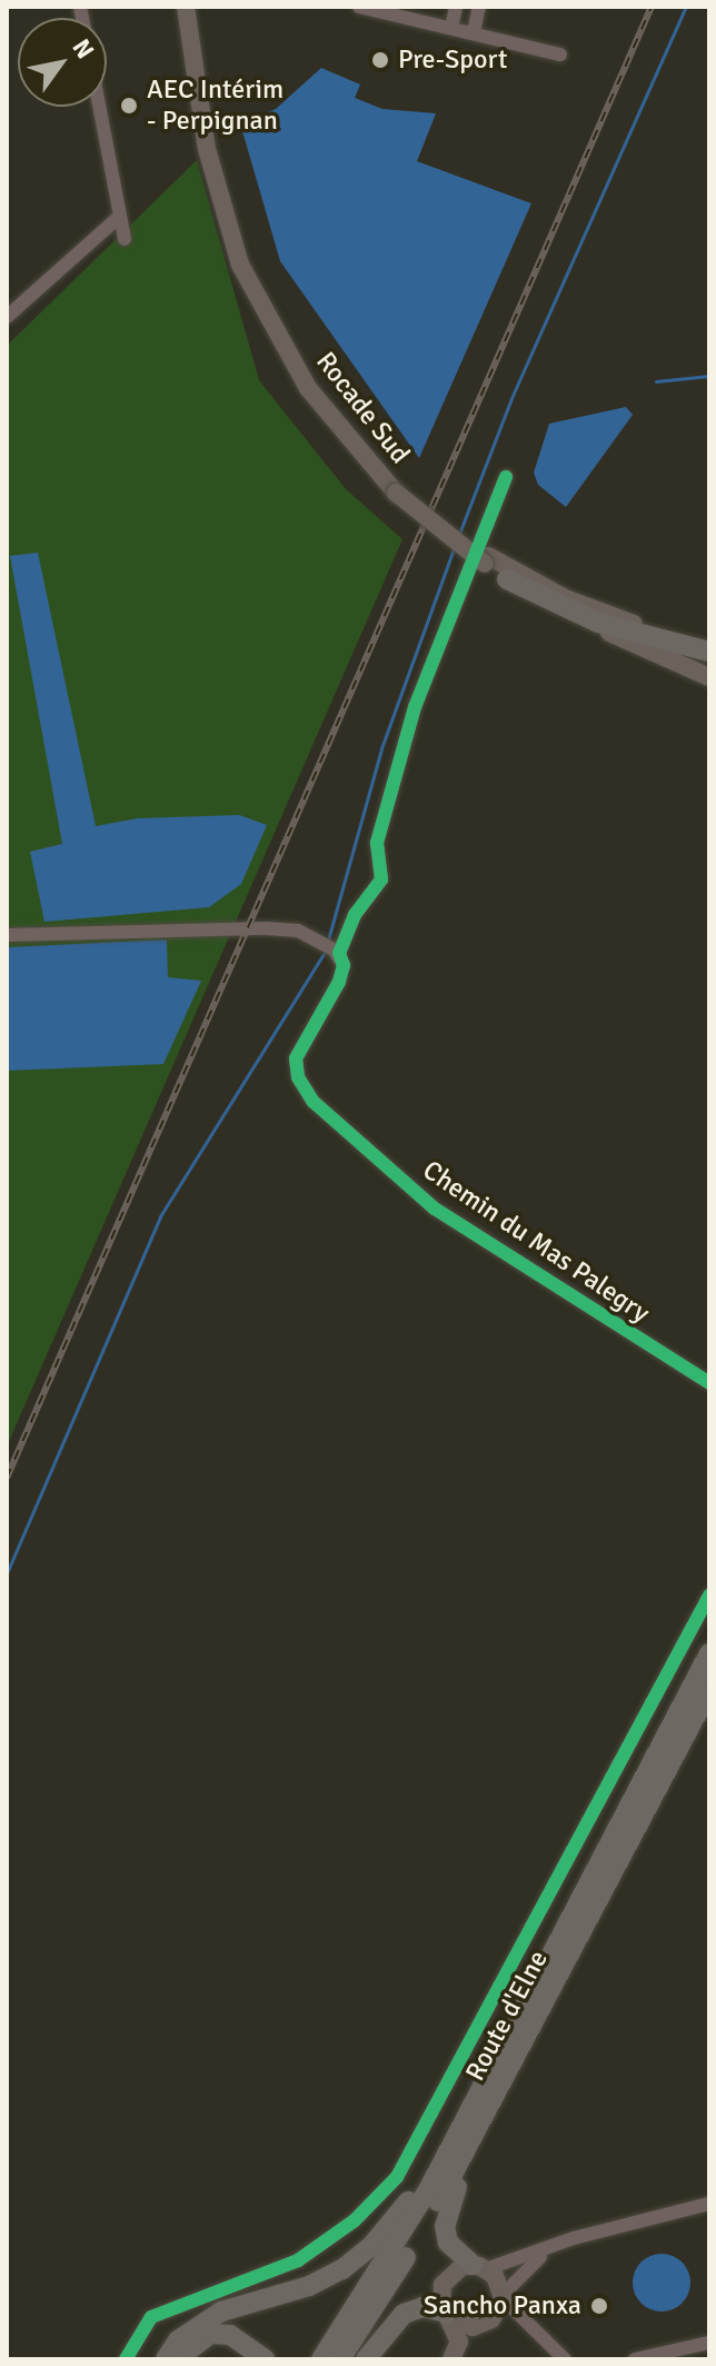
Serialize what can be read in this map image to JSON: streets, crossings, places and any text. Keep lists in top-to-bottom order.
{
  "streets": {
    "highway": ["Route d'Elne"],
    "main road": ["Rocade Sud"],
    "street": ["Chemin du Mas Palegry"]
  },
  "places": ["Pre-Sport", "AEC Intérim - Perpignan", "Sancho Panxa"],
  "north": "top right"
}
